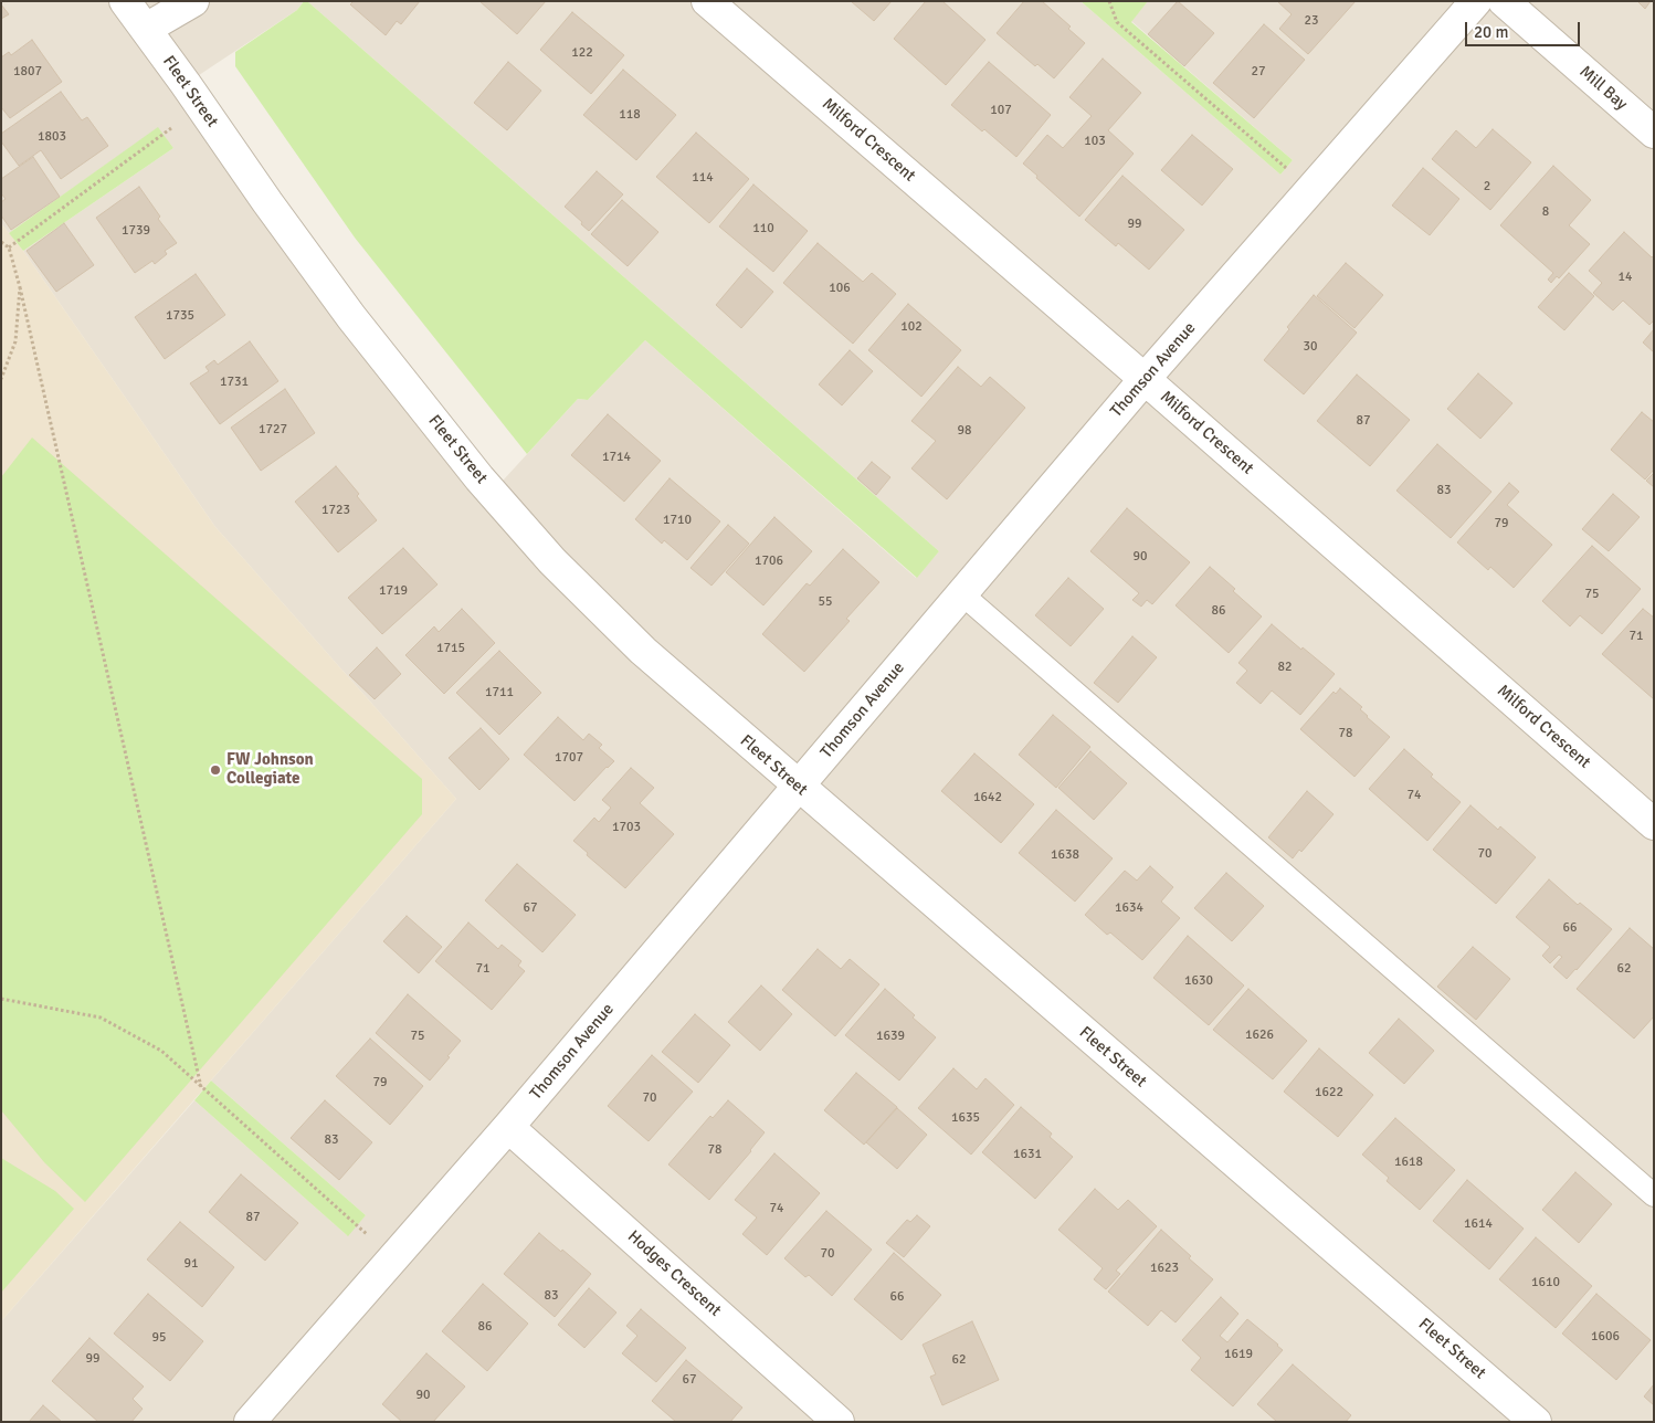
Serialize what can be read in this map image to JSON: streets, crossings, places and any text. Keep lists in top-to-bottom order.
{
  "streets": {
    "street": [
      "Mill Bay",
      "Fleet Street",
      "Milford Crescent",
      "Thomson Avenue",
      "Hodges Crescent"
    ]
  },
  "crossings": [
    ["Fleet Street", "Thomson Avenue"],
    ["Milford Crescent", "Thomson Avenue"],
    ["Thomson Avenue", "Hodges Crescent"]
  ],
  "places": ["FW Johnson Collegiate"],
  "house_numbers": [
    "23",
    "122",
    "1807",
    "27",
    "107",
    "118",
    "1803",
    "103",
    "114",
    "2",
    "8",
    "99",
    "110",
    "1739",
    "14",
    "106",
    "1735",
    "102",
    "30",
    "1731",
    "87",
    "1727",
    "98",
    "1714",
    "83",
    "1723",
    "1710",
    "79",
    "90",
    "1706",
    "1719",
    "75",
    "55",
    "86",
    "71",
    "1715",
    "82",
    "1711",
    "78",
    "1707",
    "74",
    "1642",
    "1703",
    "70",
    "1638",
    "67",
    "1634",
    "66",
    "71",
    "62",
    "1630",
    "1626",
    "75",
    "1639",
    "79",
    "1622",
    "70",
    "1635",
    "83",
    "78",
    "1631",
    "1618",
    "74",
    "87",
    "1614",
    "70",
    "91",
    "1623",
    "1610",
    "83",
    "66",
    "86",
    "1606",
    "95",
    "1619",
    "99",
    "62",
    "67",
    "90"
  ],
  "scale_bar": "20 m"
}
